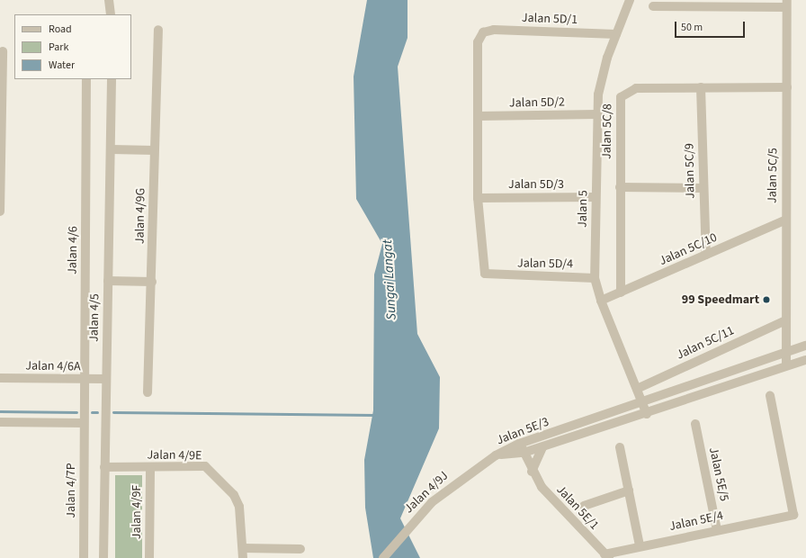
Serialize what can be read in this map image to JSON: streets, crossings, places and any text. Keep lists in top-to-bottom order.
{
  "streets": {
    "street": [
      "Jalan 5D/1",
      "Jalan 5D/2",
      "Jalan 5C/8",
      "Jalan 5C/9",
      "Jalan 5C/5",
      "Jalan 5D/3",
      "Jalan 5",
      "Jalan 4/9G",
      "Jalan 5C/10",
      "Jalan 4/6",
      "Jalan 5D/4",
      "Jalan 4/5",
      "Jalan 5C/11",
      "Jalan 4/6A",
      "Jalan 5E/3",
      "Jalan 4/9E",
      "Jalan 5E/5",
      "Jalan 4/7P",
      "Jalan 4/9J",
      "Jalan 5E/1",
      "Jalan 4/9F",
      "Jalan 5E/4"
    ]
  },
  "crossings": [
    ["Jalan 5D/1", "Jalan 5D/2"],
    ["Jalan 5D/1", "Jalan 5"],
    ["Jalan 5D/2", "Jalan 5"],
    ["Jalan 5C/8", "Jalan 5C/9"],
    ["Jalan 5C/8", "Jalan 5C/5"],
    ["Jalan 5C/8", "Jalan 5C/10"],
    ["Jalan 5C/9", "Jalan 5C/10"],
    ["Jalan 5C/5", "Jalan 5C/10"],
    ["Jalan 5C/5", "Jalan 5C/11"],
    ["Jalan 5C/5", "Jalan 5E/3"],
    ["Jalan 5D/3", "Jalan 5"],
    ["Jalan 5D/3", "Jalan 5D/4"],
    ["Jalan 5", "Jalan 5C/10"],
    ["Jalan 5", "Jalan 5D/4"],
    ["Jalan 5", "Jalan 5C/11"],
    ["Jalan 5", "Jalan 5E/3"],
    ["Jalan 4/6", "Jalan 4/6A"],
    ["Jalan 4/6", "Jalan 4/7P"],
    ["Jalan 4/5", "Jalan 4/6A"],
    ["Jalan 4/5", "Jalan 4/9E"],
    ["Jalan 5E/3", "Jalan 4/9J"],
    ["Jalan 5E/3", "Jalan 5E/1"],
    ["Jalan 4/9E", "Jalan 4/9F"],
    ["Jalan 5E/5", "Jalan 5E/4"],
    ["Jalan 5E/1", "Jalan 5E/4"]
  ],
  "water": ["Sungai Langat"],
  "places": ["99 Speedmart"],
  "legend": ["Road", "Park", "Water"],
  "scale_bar": "50 m"
}
